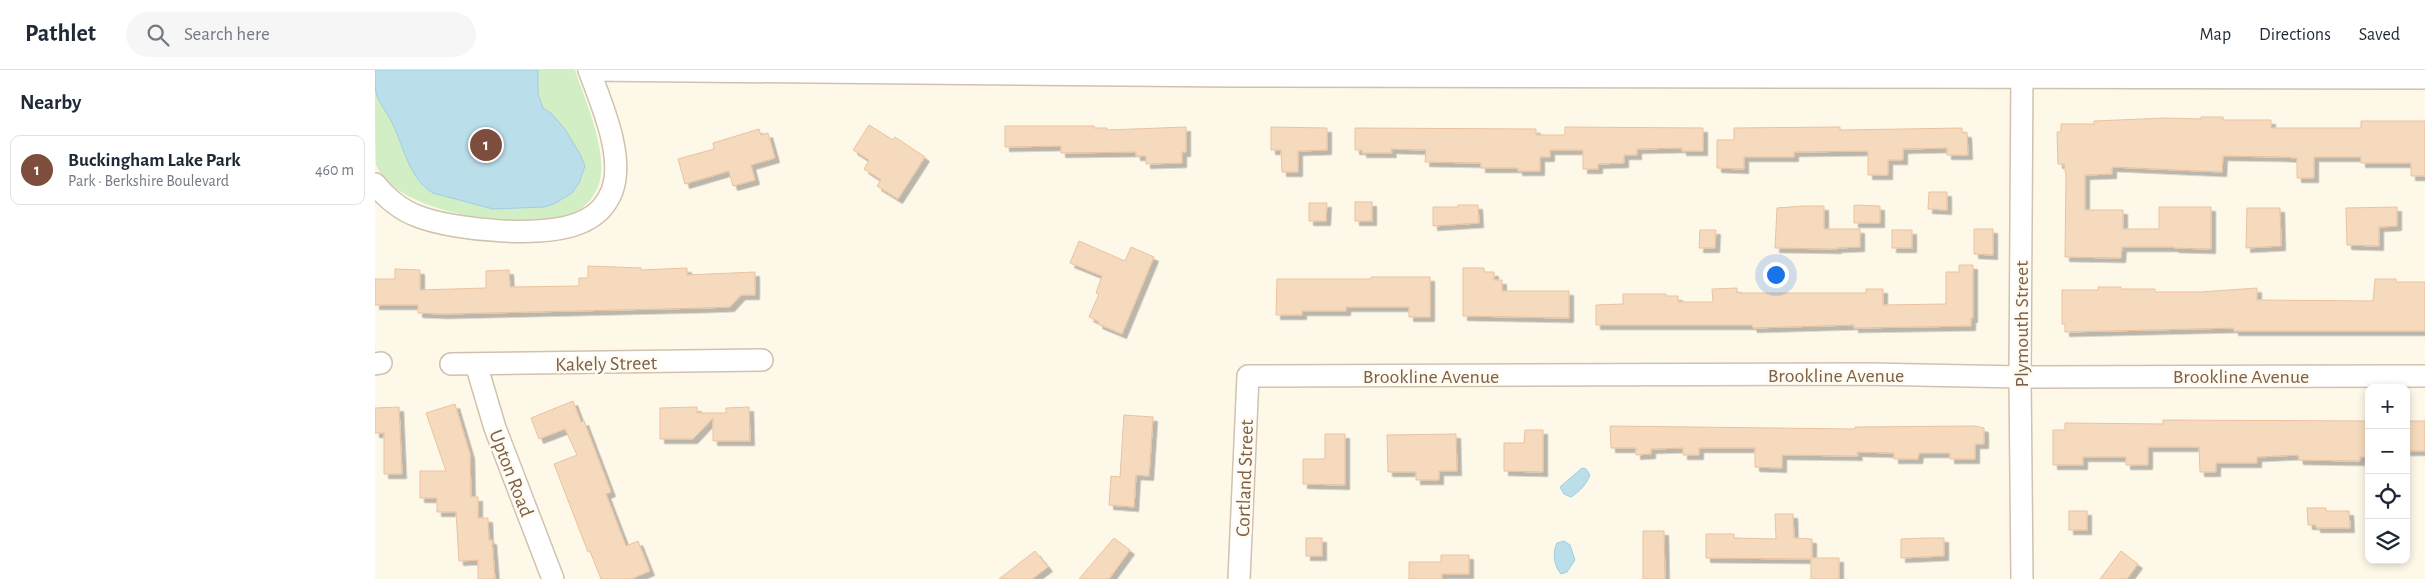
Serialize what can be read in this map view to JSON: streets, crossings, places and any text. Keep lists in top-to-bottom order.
{
  "streets": {
    "street": [
      "Plymouth Street",
      "Kakely Street",
      "Brookline Avenue",
      "Upton Road",
      "Cortland Street"
    ]
  },
  "crossings": [
    ["Plymouth Street", "Brookline Avenue"],
    ["Kakely Street", "Upton Road"],
    ["Brookline Avenue", "Cortland Street"]
  ],
  "page": {
    "header": "Pathlet",
    "search": "Search here",
    "nav": ["Map", "Directions", "Saved"],
    "heading": "Nearby",
    "pins": "1",
    "list": [
      {
        "mark": "1",
        "name": "Buckingham Lake Park",
        "note": "Park · Berkshire Boulevard",
        "value": "460 m"
      }
    ],
    "map_buttons": ["+", "−"]
  }
}
